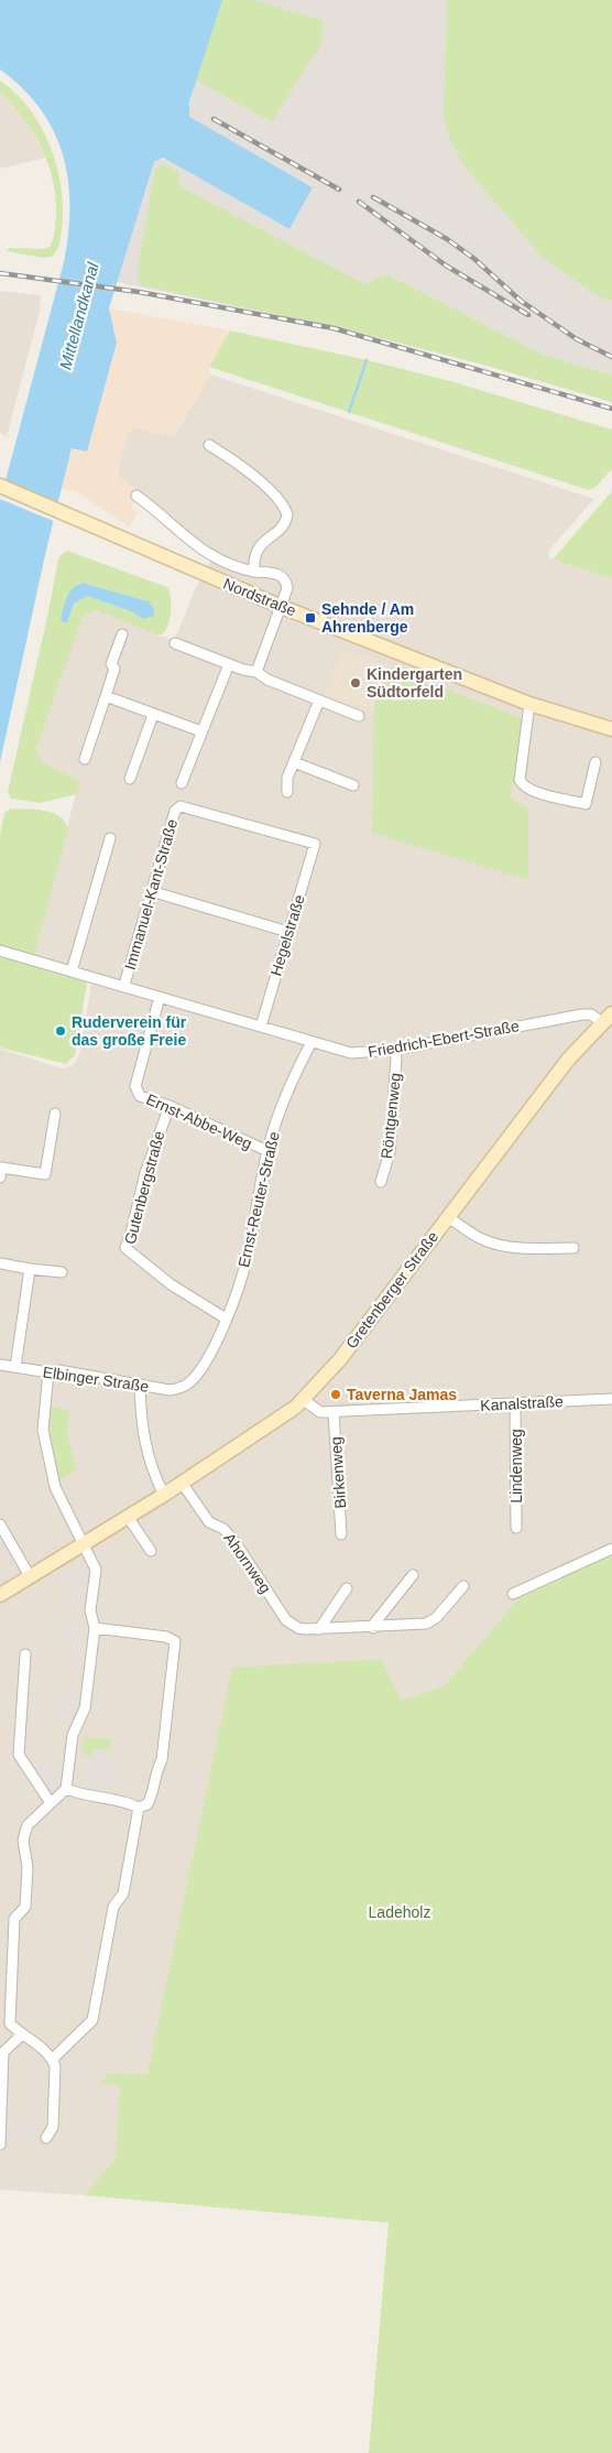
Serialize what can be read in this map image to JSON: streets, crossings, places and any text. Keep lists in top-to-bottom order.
{
  "streets": {
    "main road": ["Nordstraße", "Gretenberger Straße"],
    "street": [
      "Immanuel-Kant-Straße",
      "Hegelstraße",
      "Friedrich-Ebert-Straße",
      "Röntgenweg",
      "Ernst-Abbe-Weg",
      "Gutenbergstraße",
      "Ernst-Reuter-Straße",
      "Elbinger Straße",
      "Kanalstraße",
      "Lindenweg",
      "Birkenweg",
      "Ahornweg"
    ]
  },
  "crossings": [
    ["Immanuel-Kant-Straße", "Hegelstraße"],
    ["Immanuel-Kant-Straße", "Friedrich-Ebert-Straße"],
    ["Hegelstraße", "Friedrich-Ebert-Straße"],
    ["Friedrich-Ebert-Straße", "Röntgenweg"],
    ["Friedrich-Ebert-Straße", "Ernst-Abbe-Weg"],
    ["Friedrich-Ebert-Straße", "Ernst-Reuter-Straße"],
    ["Friedrich-Ebert-Straße", "Gretenberger Straße"],
    ["Ernst-Abbe-Weg", "Gutenbergstraße"],
    ["Ernst-Abbe-Weg", "Ernst-Reuter-Straße"],
    ["Gutenbergstraße", "Ernst-Reuter-Straße"],
    ["Ernst-Reuter-Straße", "Elbinger Straße"],
    ["Gretenberger Straße", "Kanalstraße"],
    ["Gretenberger Straße", "Ahornweg"],
    ["Kanalstraße", "Lindenweg"],
    ["Kanalstraße", "Birkenweg"]
  ],
  "water": ["Mittellandkanal"],
  "parks": ["Ladeholz"],
  "places": {
    "transit": ["Sehnde / Am Ahrenberge"],
    "other": ["Kindergarten Südtorfeld", "Ruderverein für das große Freie", "Taverna Jamas"]
  }
}
